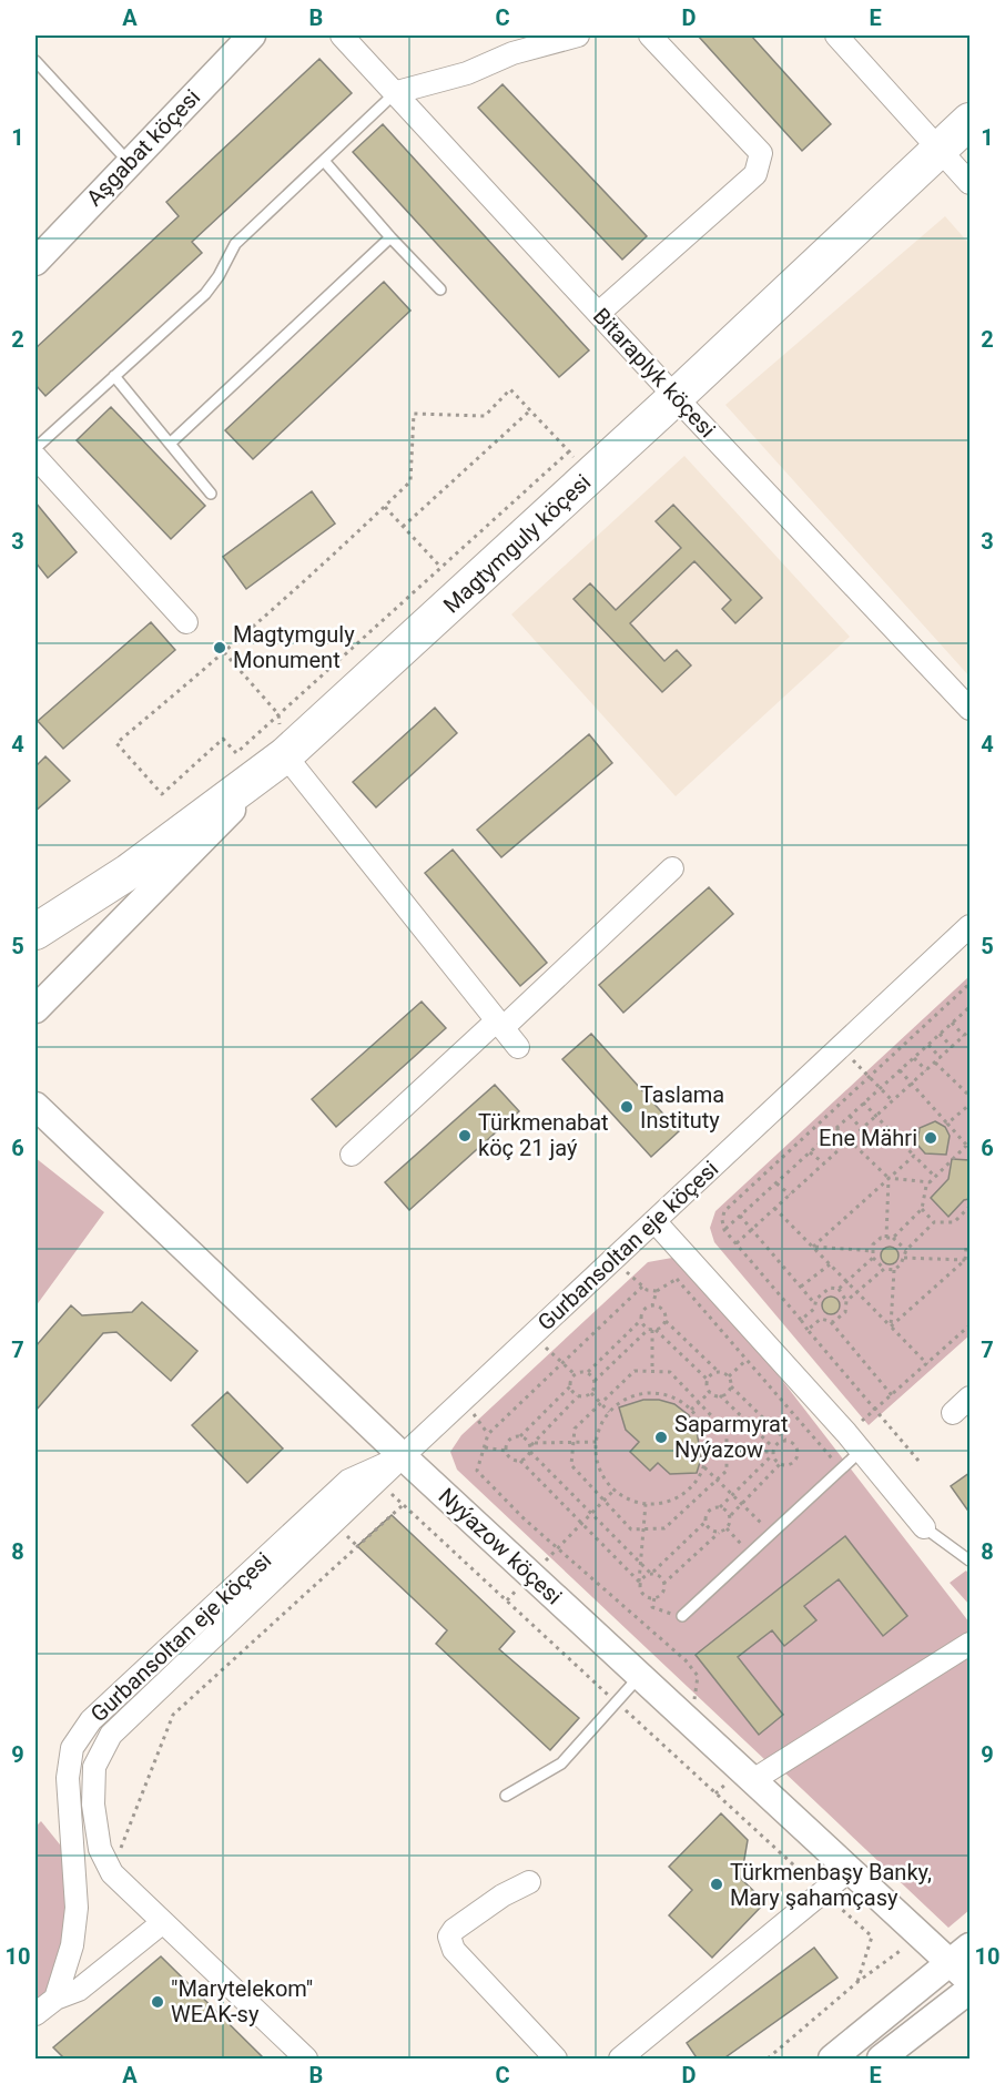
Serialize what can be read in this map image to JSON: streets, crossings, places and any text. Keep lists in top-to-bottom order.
{
  "streets": {
    "main road": ["Magtymguly köçesi"],
    "street": [
      "Aşgabat köçesi",
      "Bitaraplyk köçesi",
      "Gurbansoltan eje köçesi",
      "Nyýazow köçesi"
    ]
  },
  "crossings": [
    ["Bitaraplyk köçesi", "Magtymguly köçesi"],
    ["Gurbansoltan eje köçesi", "Nyýazow köçesi"]
  ],
  "places": [
    "Magtymguly Monument",
    "Taslama Instituty",
    "Türkmenabat köç 21 jaý",
    "Ene Mähri",
    "Saparmyrat Nyýazow",
    "Türkmenbaşy Banky, Mary şahamçasy",
    "\"Marytelekom\" WEAK-sy"
  ],
  "grid": {
    "columns": [
      "A",
      "B",
      "C",
      "D",
      "E"
    ],
    "rows": [
      "1",
      "2",
      "3",
      "4",
      "5",
      "6",
      "7",
      "8",
      "9",
      "10"
    ]
  }
}
